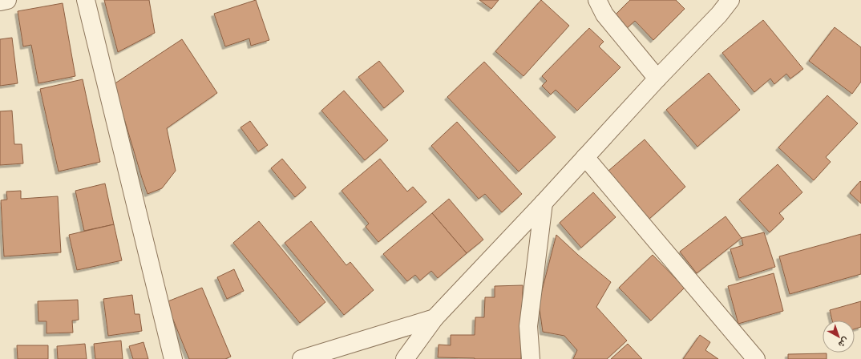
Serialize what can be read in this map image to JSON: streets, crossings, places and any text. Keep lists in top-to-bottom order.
{
  "north": "bottom right"
}
